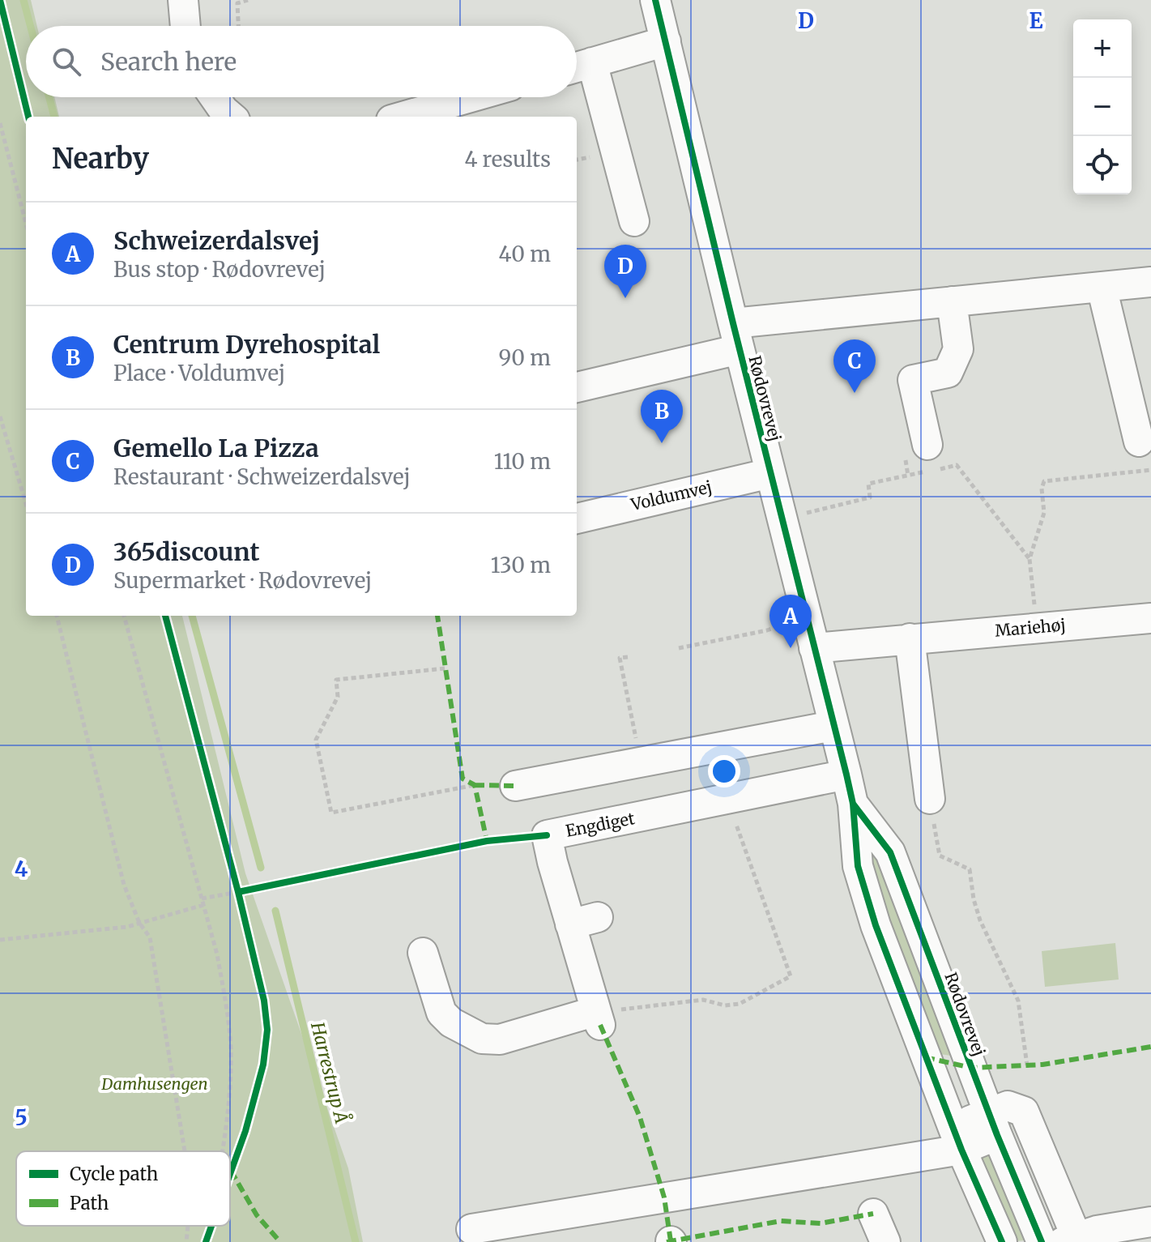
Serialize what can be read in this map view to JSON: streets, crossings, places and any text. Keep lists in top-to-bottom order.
{
  "streets": {
    "street": [
      "Rødovrevej",
      "Voldumvej",
      "Mariehøj",
      "Engdiget"
    ]
  },
  "crossings": [
    ["Rødovrevej", "Voldumvej"],
    ["Rødovrevej", "Mariehøj"],
    ["Rødovrevej", "Engdiget"]
  ],
  "water": ["Harrestrup Å"],
  "parks": ["Damhusengen"],
  "legend": ["Cycle path", "Path"],
  "page": {
    "map_buttons": ["+", "−"],
    "search": "Search here",
    "heading": ["Nearby", "4 results"],
    "list": [
      {
        "mark": "A",
        "name": "Schweizerdalsvej",
        "note": "Bus stop · Rødovrevej",
        "value": "40 m"
      },
      {
        "mark": "B",
        "name": "Centrum Dyrehospital",
        "note": "Place · Voldumvej",
        "value": "90 m"
      },
      {
        "mark": "C",
        "name": "Gemello La Pizza",
        "note": "Restaurant · Schweizerdalsvej",
        "value": "110 m"
      },
      {
        "mark": "D",
        "name": "365discount",
        "note": "Supermarket · Rødovrevej",
        "value": "130 m"
      }
    ],
    "pins": [
      "D",
      "C",
      "B",
      "A"
    ]
  },
  "grid": {
    "columns": ["D", "E"],
    "rows": ["4", "5"]
  }
}
